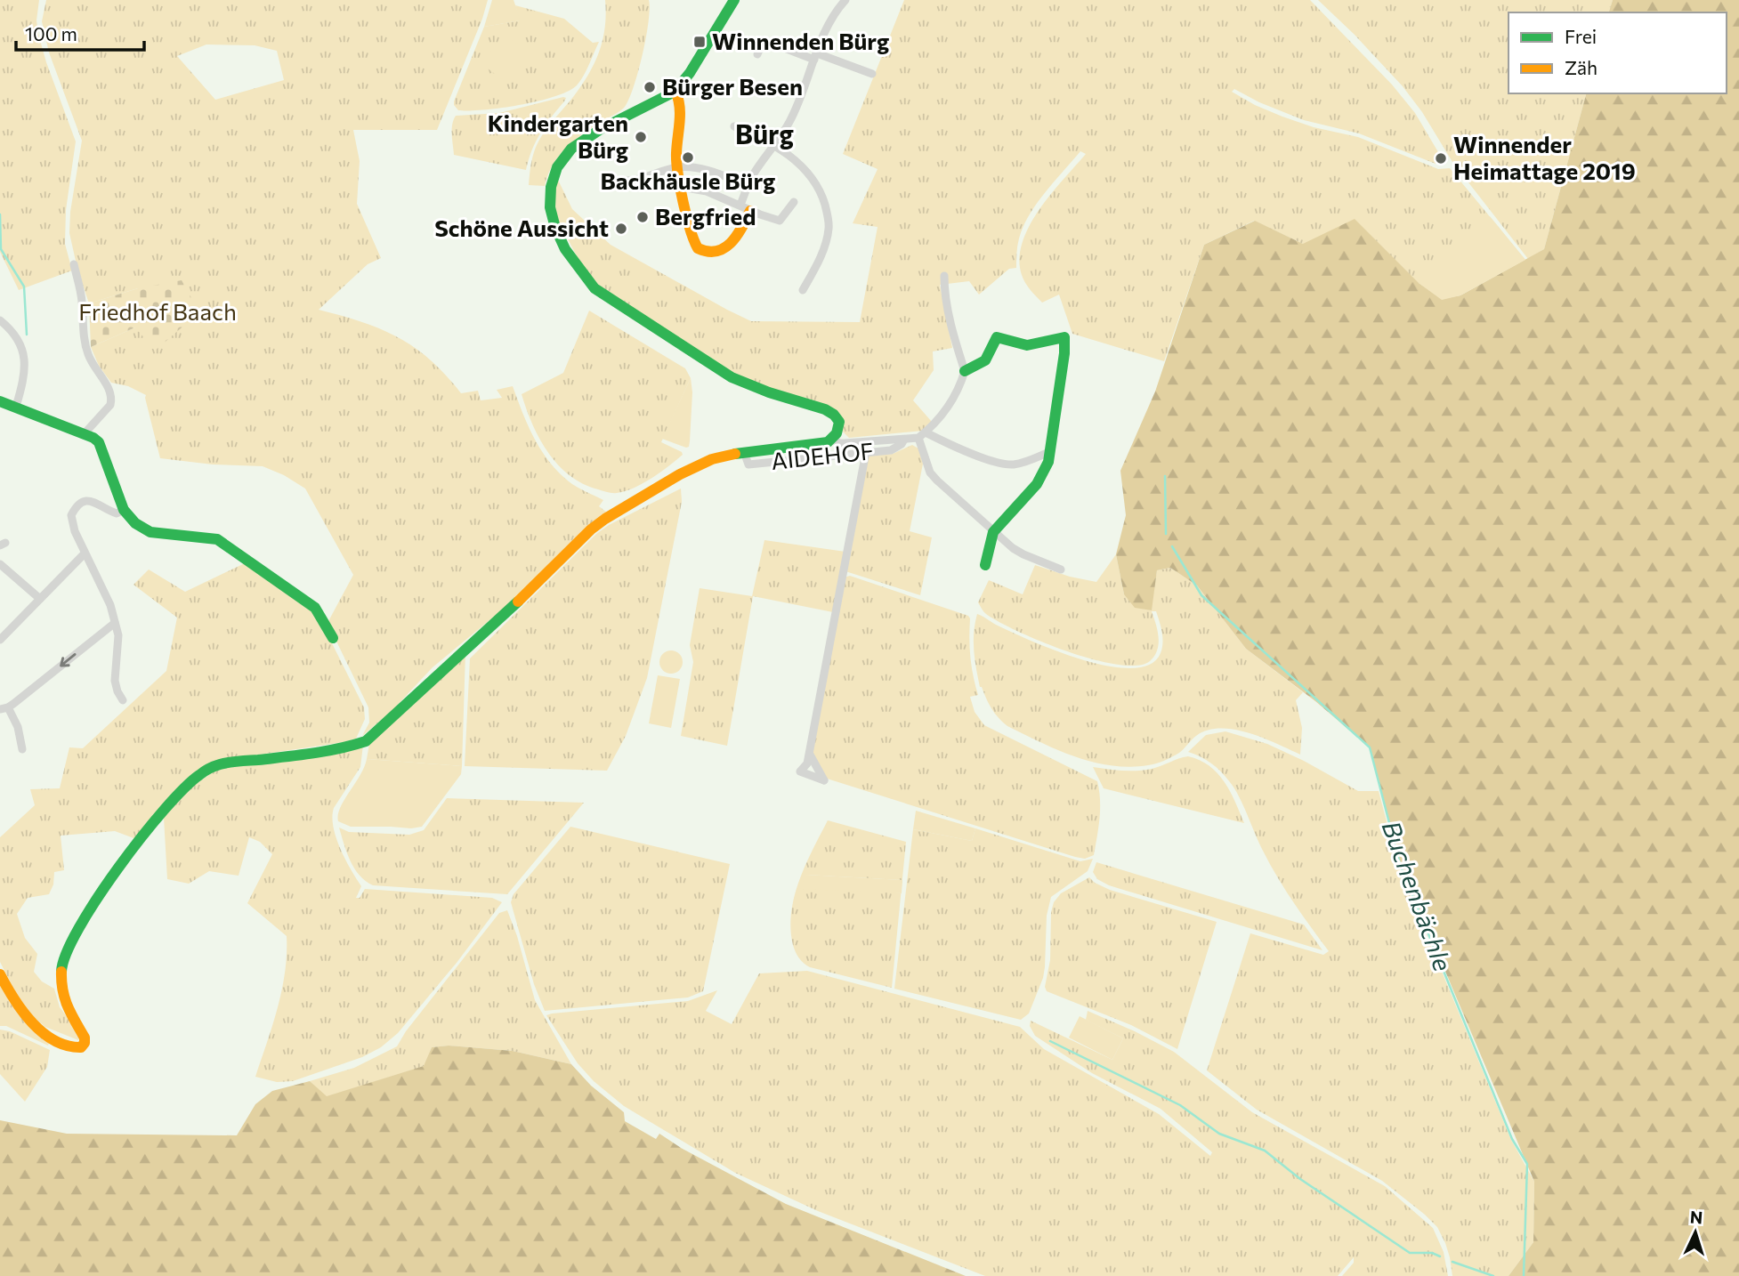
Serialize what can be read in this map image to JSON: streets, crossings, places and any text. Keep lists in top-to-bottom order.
{
  "streets": {
    "street": ["AIDEHOF"]
  },
  "districts": ["Bürg"],
  "water": ["Buchenbächle"],
  "parks": ["Friedhof Baach"],
  "places": {
    "transit": ["Winnenden Bürg"],
    "other": [
      "Bürger Besen",
      "Kindergarten Bürg",
      "Backhäusle Bürg",
      "Winnender Heimattage 2019",
      "Bergfried",
      "Schöne Aussicht"
    ]
  },
  "legend": ["Frei", "Zäh"],
  "scale_bar": "100 m",
  "north": "top"
}
